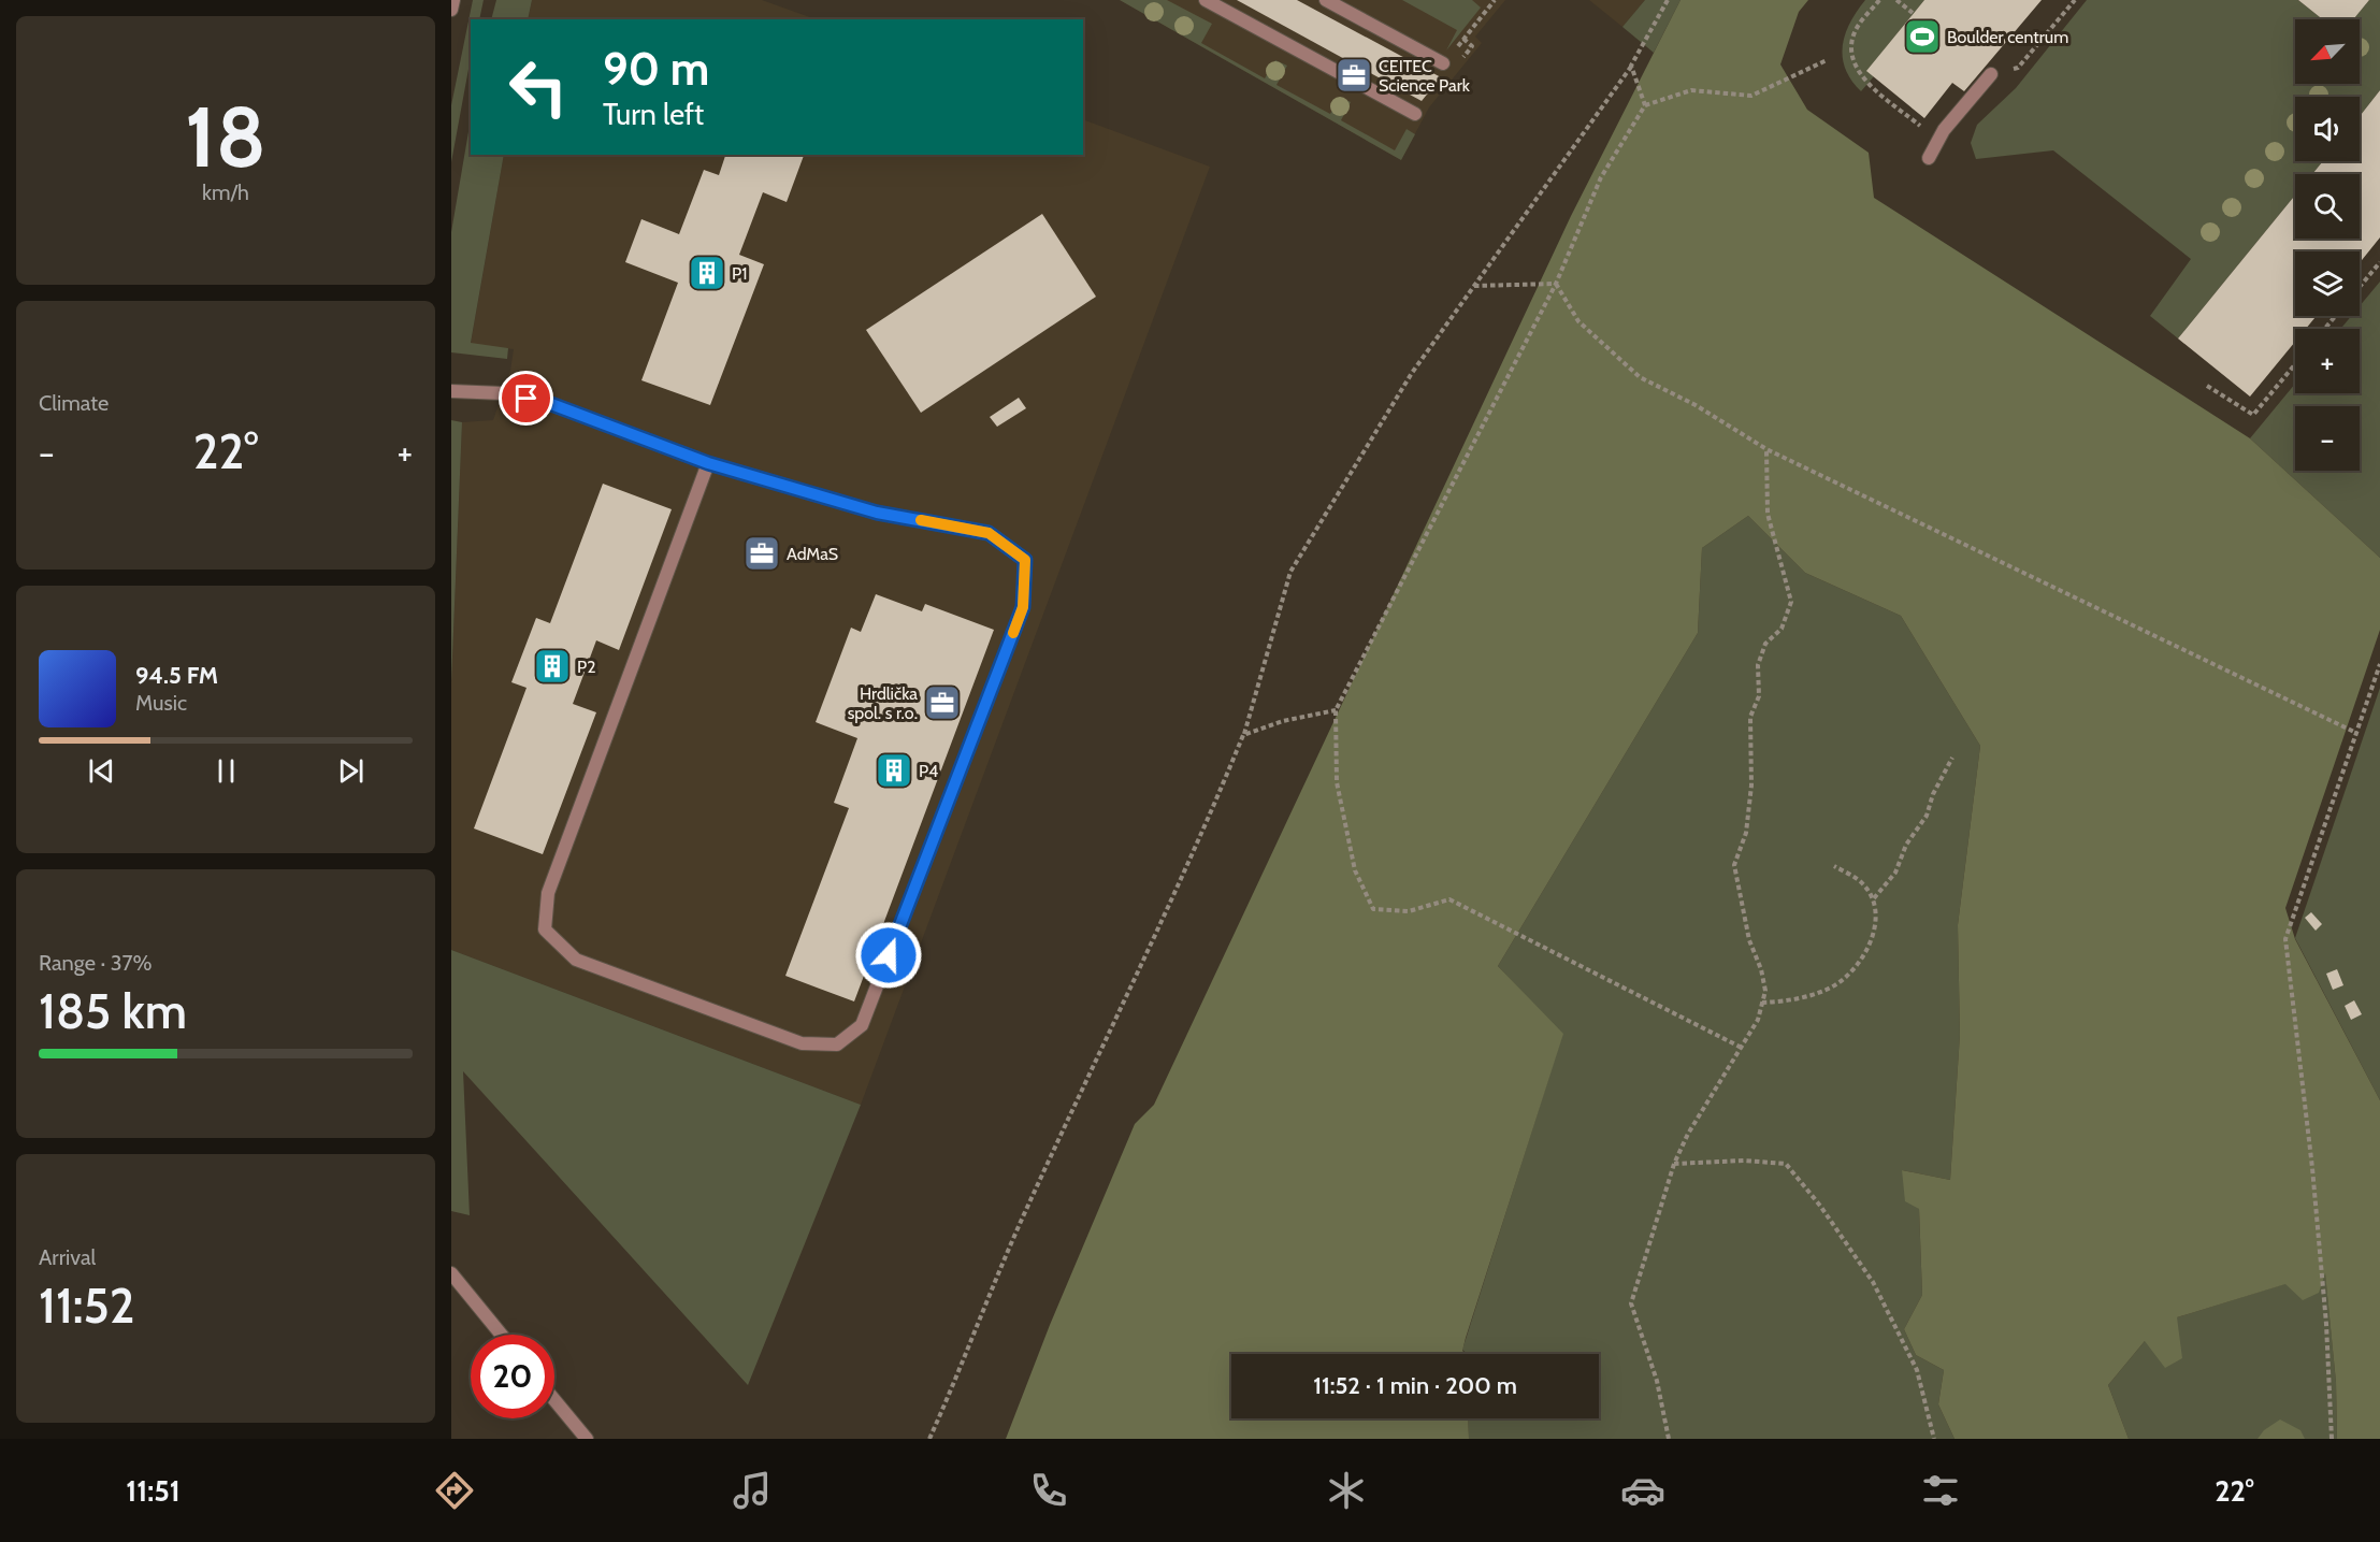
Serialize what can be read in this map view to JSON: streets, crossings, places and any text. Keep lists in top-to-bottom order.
{
  "places": {
    "sports": ["Boulder centrum"],
    "office": ["CEITEC Science Park", "AdMaS", "Hrdlička spol. s r.o."],
    "building": ["P1", "P2", "P4"]
  },
  "north": "bottom left",
  "page": {
    "tile": [
      ["18", "km/h"],
      "Climate",
      ["Range · 37%", "185 km"],
      ["Arrival", "11:52"]
    ],
    "map_buttons": ["+", "−"],
    "turn": ["90 m", "Turn left"],
    "heat": ["−", "22°", "+"],
    "song": ["94.5 FM", "Music"],
    "limit": "20",
    "trip": "11:52 · 1 min · 200 m",
    "tabs": ["11:51", "22°"]
  }
}
